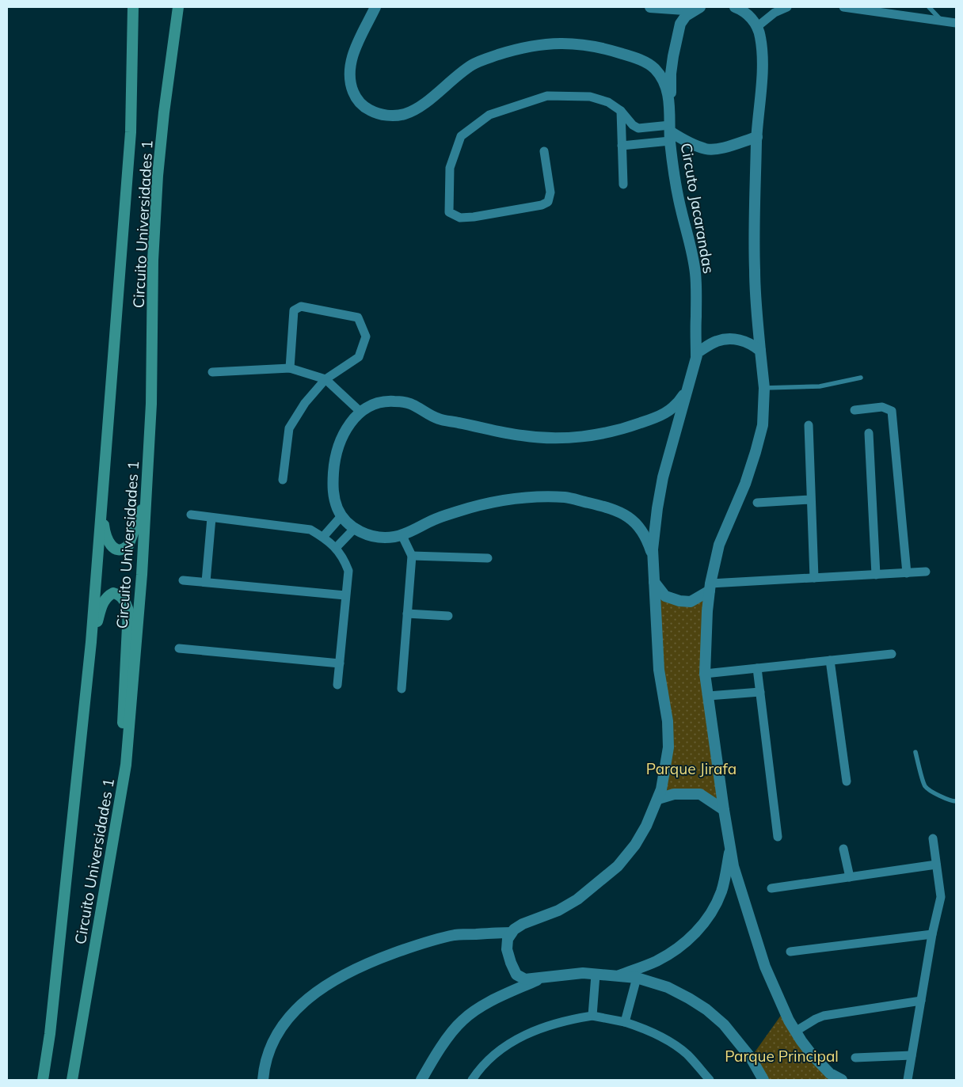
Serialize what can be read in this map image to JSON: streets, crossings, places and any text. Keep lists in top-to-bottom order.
{
  "streets": {
    "main road": ["Circuito Universidades 1"],
    "street": ["Circuto Jacarandas"]
  },
  "parks": ["Parque Jirafa", "Parque Principal"]
}
